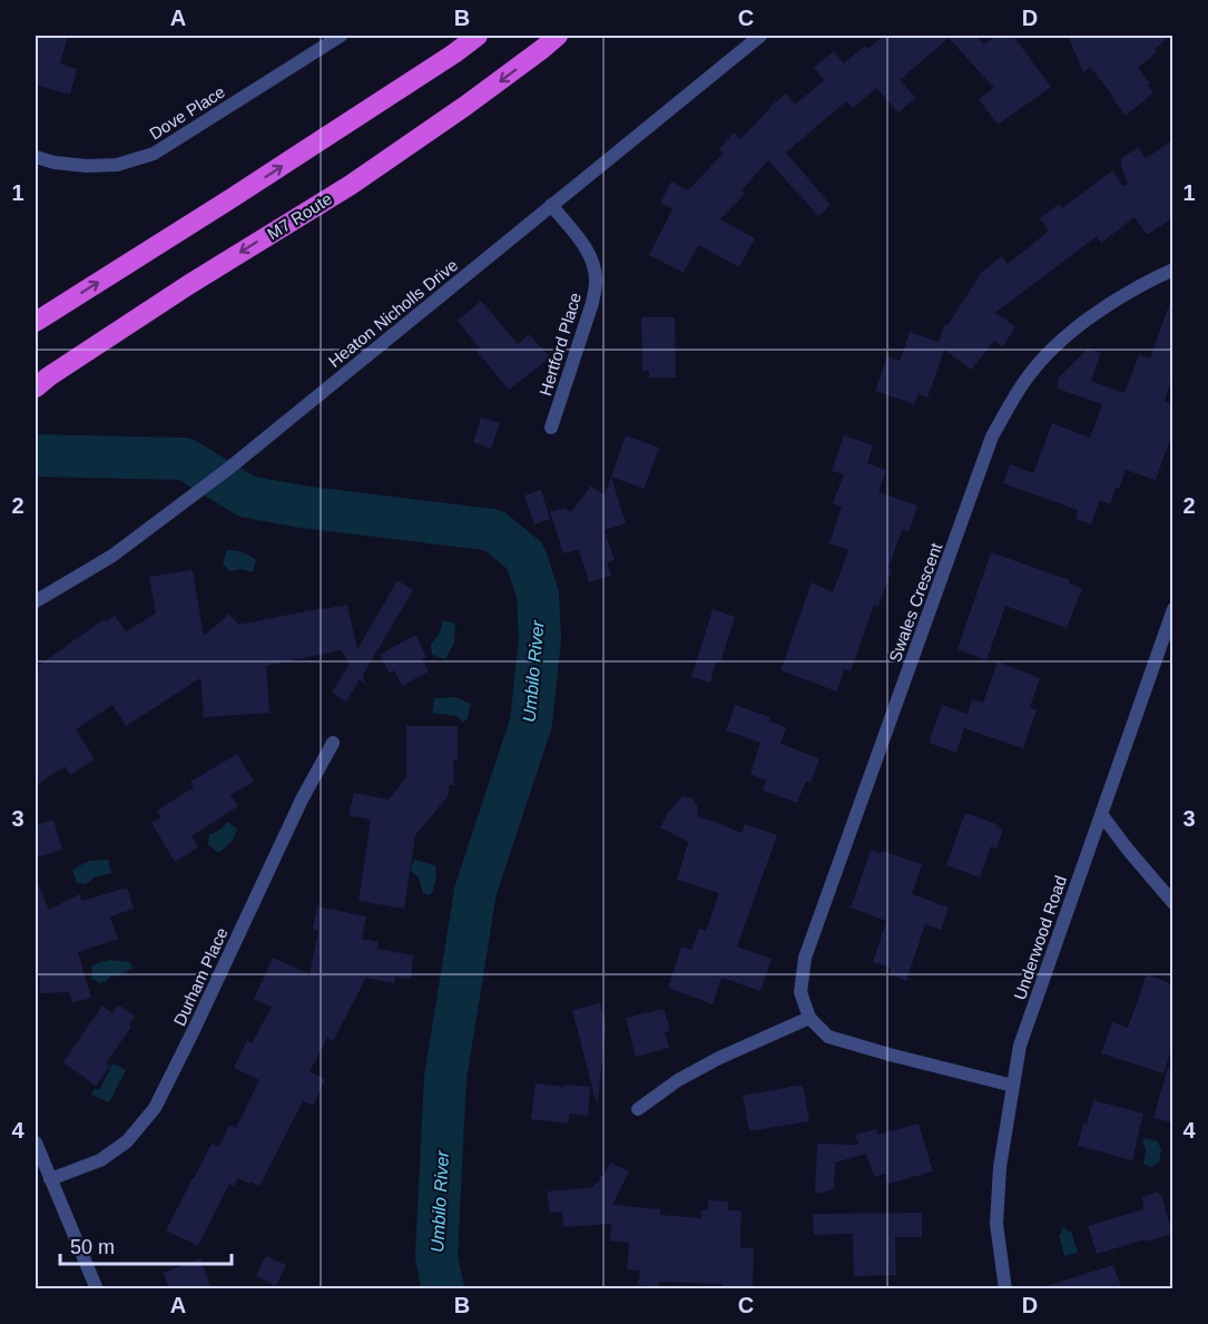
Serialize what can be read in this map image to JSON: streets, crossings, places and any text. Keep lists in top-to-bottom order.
{
  "streets": {
    "highway": ["M7 Route"],
    "street": [
      "Dove Place",
      "Heaton Nicholls Drive",
      "Hertford Place",
      "Swales Crescent",
      "Underwood Road",
      "Durham Place"
    ]
  },
  "crossings": [
    ["Heaton Nicholls Drive", "Hertford Place"]
  ],
  "water": ["Umbilo River"],
  "scale_bar": "50 m",
  "grid": {
    "columns": [
      "A",
      "B",
      "C",
      "D"
    ],
    "rows": [
      "1",
      "2",
      "3",
      "4"
    ]
  }
}
